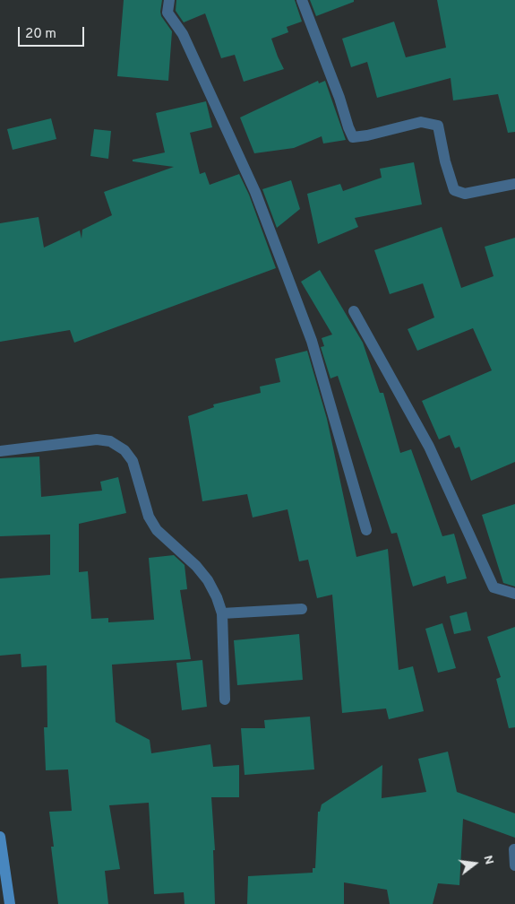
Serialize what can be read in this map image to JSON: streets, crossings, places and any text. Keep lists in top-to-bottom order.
{
  "scale_bar": "20 m",
  "north": "right"
}
